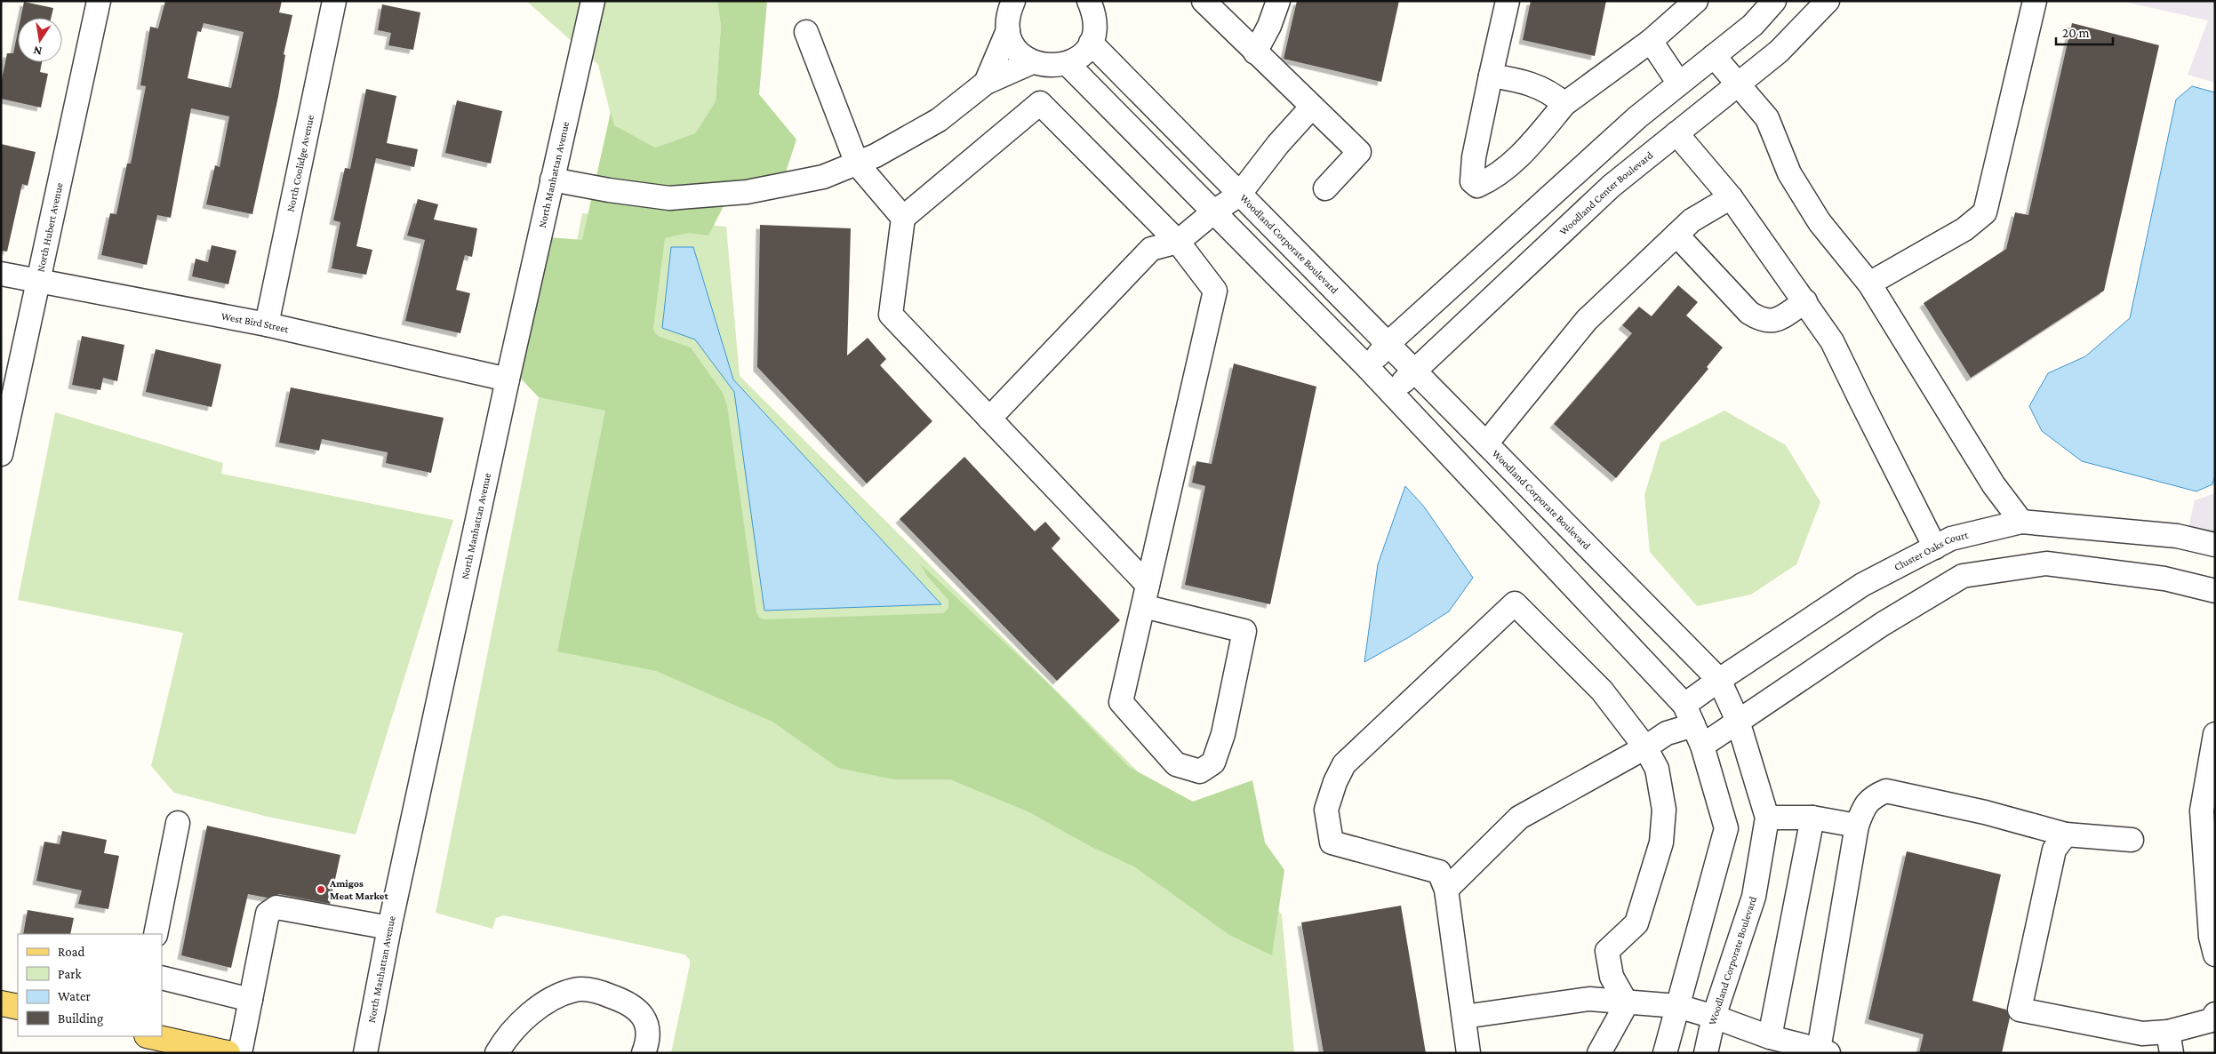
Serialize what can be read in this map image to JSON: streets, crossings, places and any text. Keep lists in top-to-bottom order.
{
  "streets": {
    "street": [
      "North Coolidge Avenue",
      "North Manhattan Avenue",
      "Woodland Center Boulevard",
      "North Hubert Avenue",
      "Woodland Corporate Boulevard",
      "West Bird Street",
      "Cluster Oaks Court"
    ]
  },
  "crossings": [
    ["North Coolidge Avenue", "West Bird Street"],
    ["North Manhattan Avenue", "West Bird Street"],
    ["Woodland Center Boulevard", "Woodland Corporate Boulevard"],
    ["North Hubert Avenue", "West Bird Street"],
    ["Woodland Corporate Boulevard", "Cluster Oaks Court"]
  ],
  "places": ["Amigos Meat Market"],
  "legend": [
    "Road",
    "Park",
    "Water",
    "Building"
  ],
  "scale_bar": "20 m",
  "north": "bottom"
}
